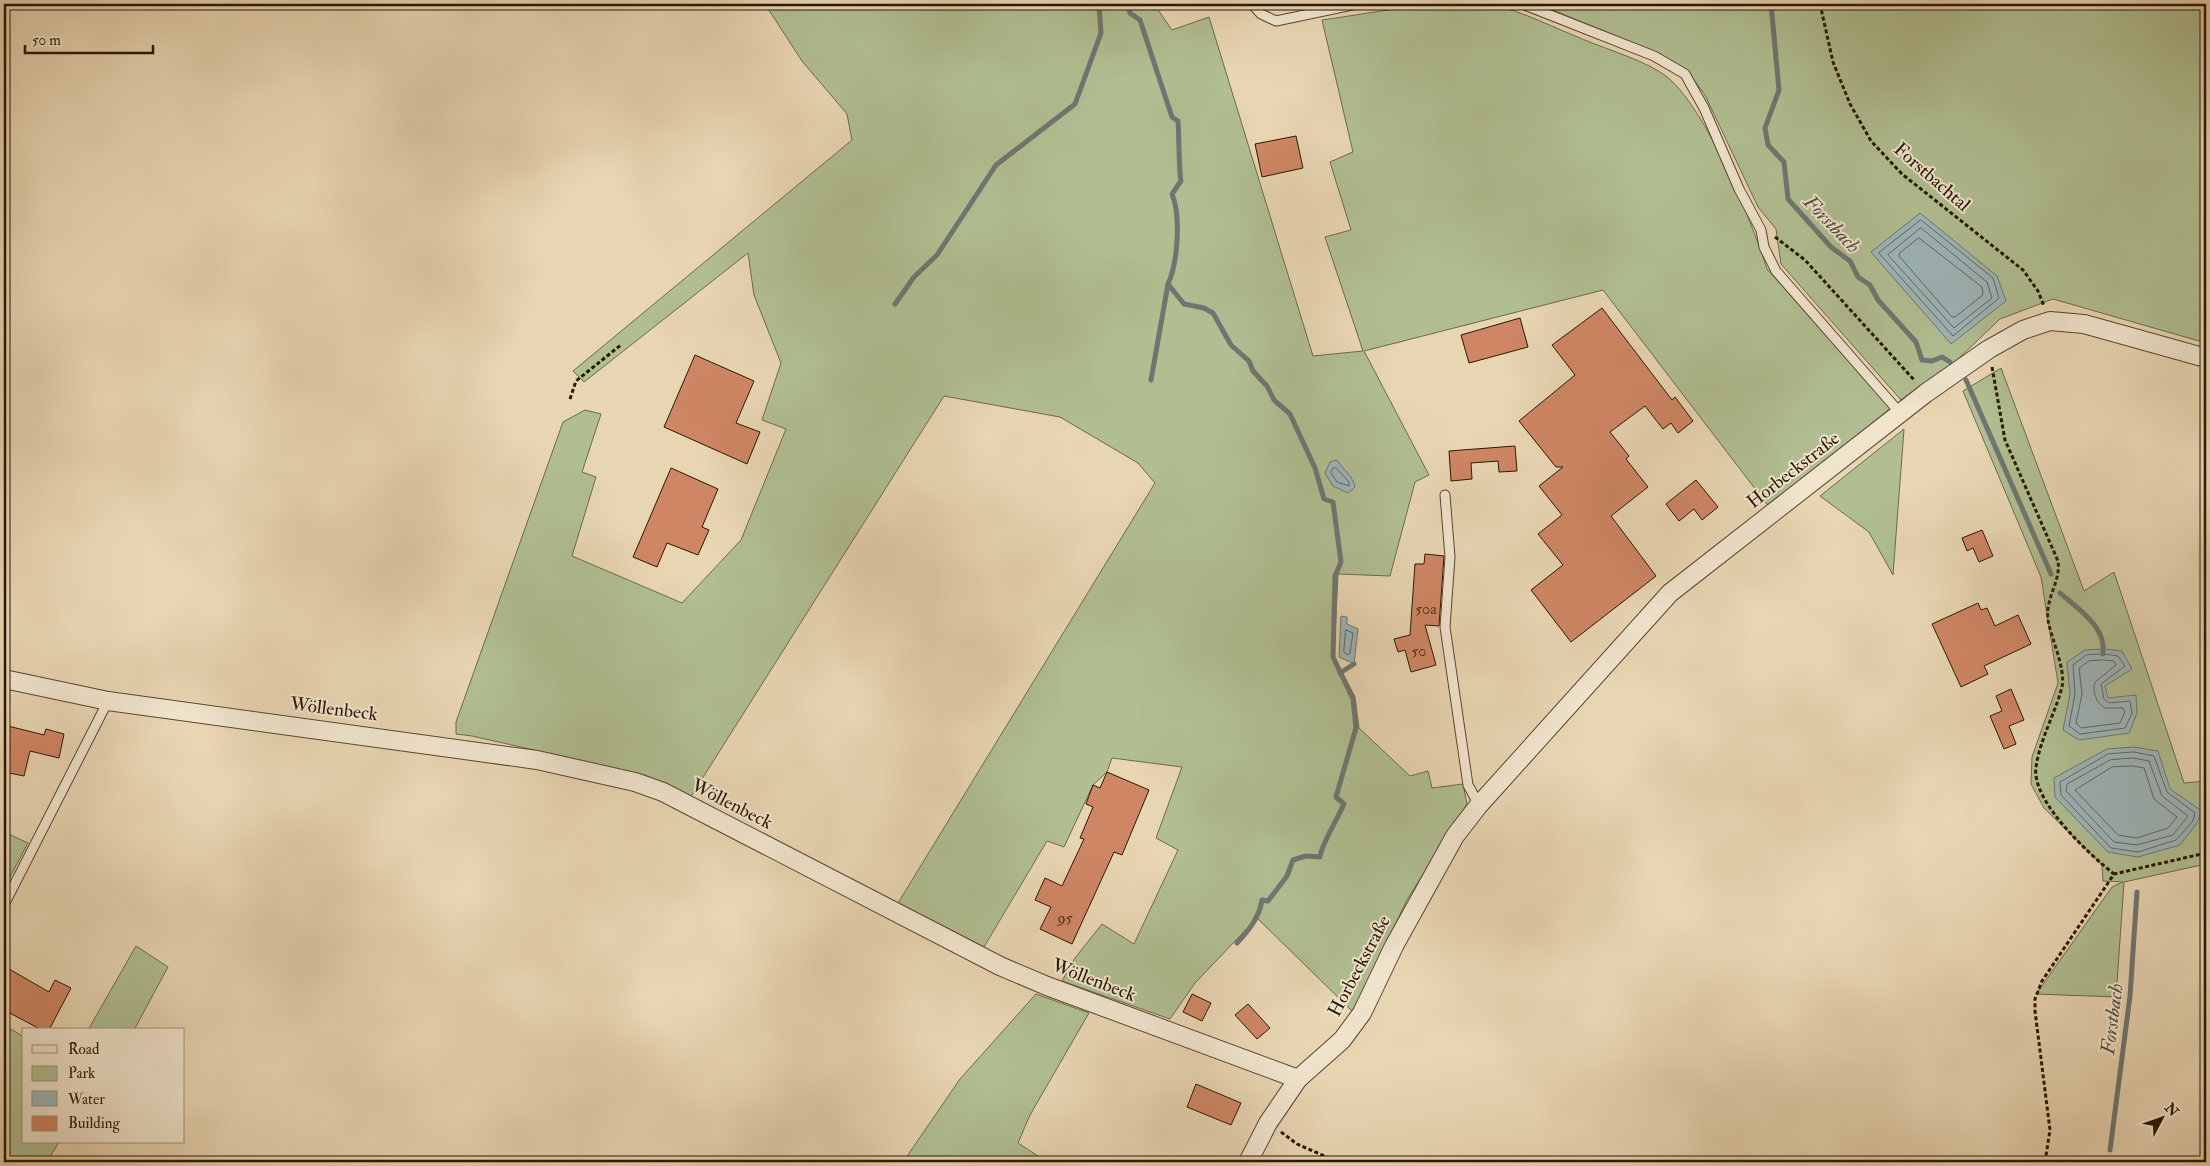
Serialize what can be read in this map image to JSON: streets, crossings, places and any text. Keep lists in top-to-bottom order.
{
  "streets": {
    "street": ["Horbeckstraße", "Wöllenbeck"],
    "path": ["Forstbachtal"]
  },
  "crossings": [
    ["Forstbachtal", "Horbeckstraße"],
    ["Horbeckstraße", "Wöllenbeck"]
  ],
  "water": ["Forstbach"],
  "house_numbers": ["50a", "50", "95"],
  "legend": [
    "Road",
    "Park",
    "Water",
    "Building"
  ],
  "scale_bar": "50 m",
  "north": "top right"
}
